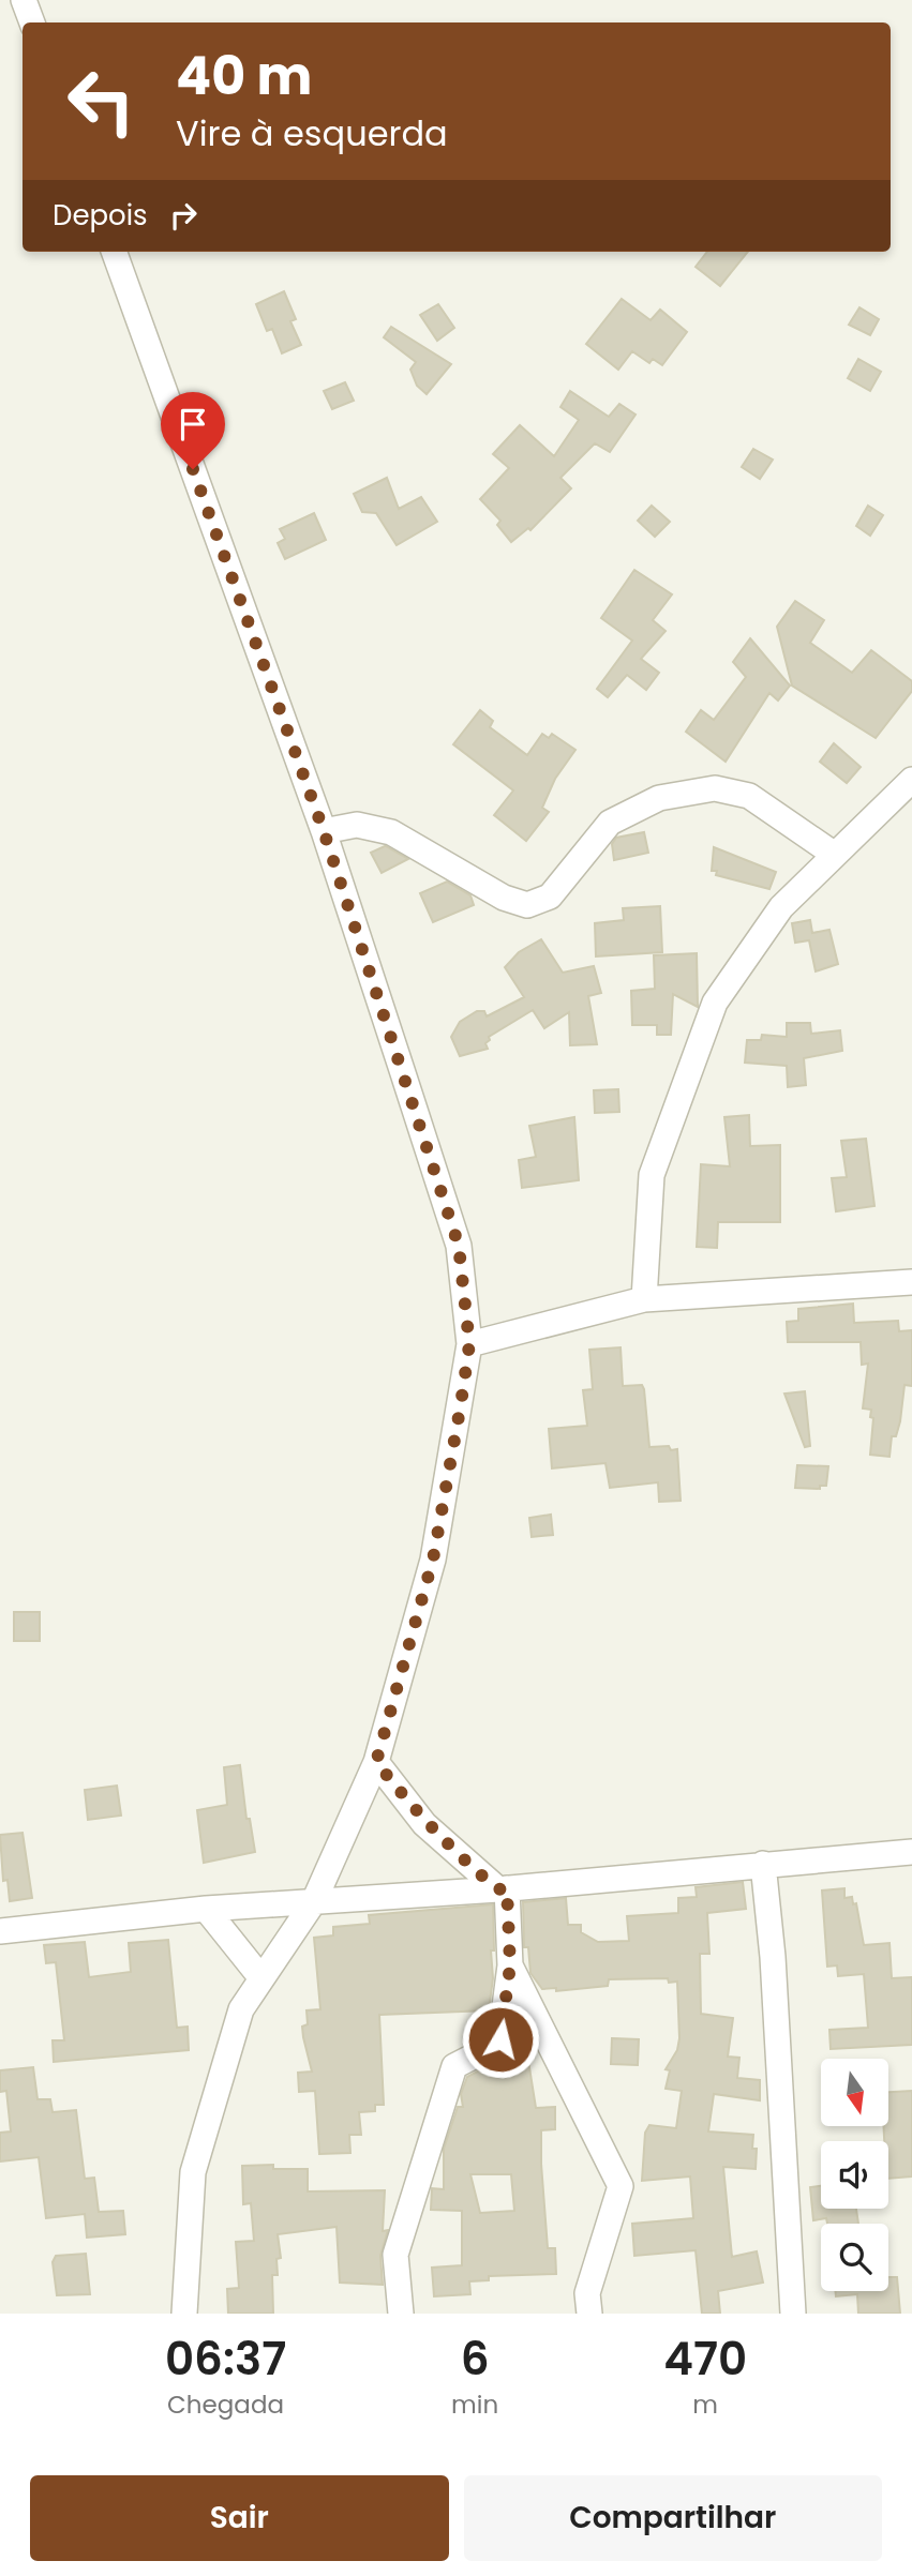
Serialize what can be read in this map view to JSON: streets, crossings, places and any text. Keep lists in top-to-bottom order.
{
  "north": "bottom",
  "page": {
    "turn": ["40 m", "Vire à esquerda"],
    "then": "Depois",
    "eta": [
      "06:37",
      "Chegada",
      "6",
      "min",
      "470",
      "m"
    ],
    "buttons": ["Sair", "Compartilhar"]
  }
}
